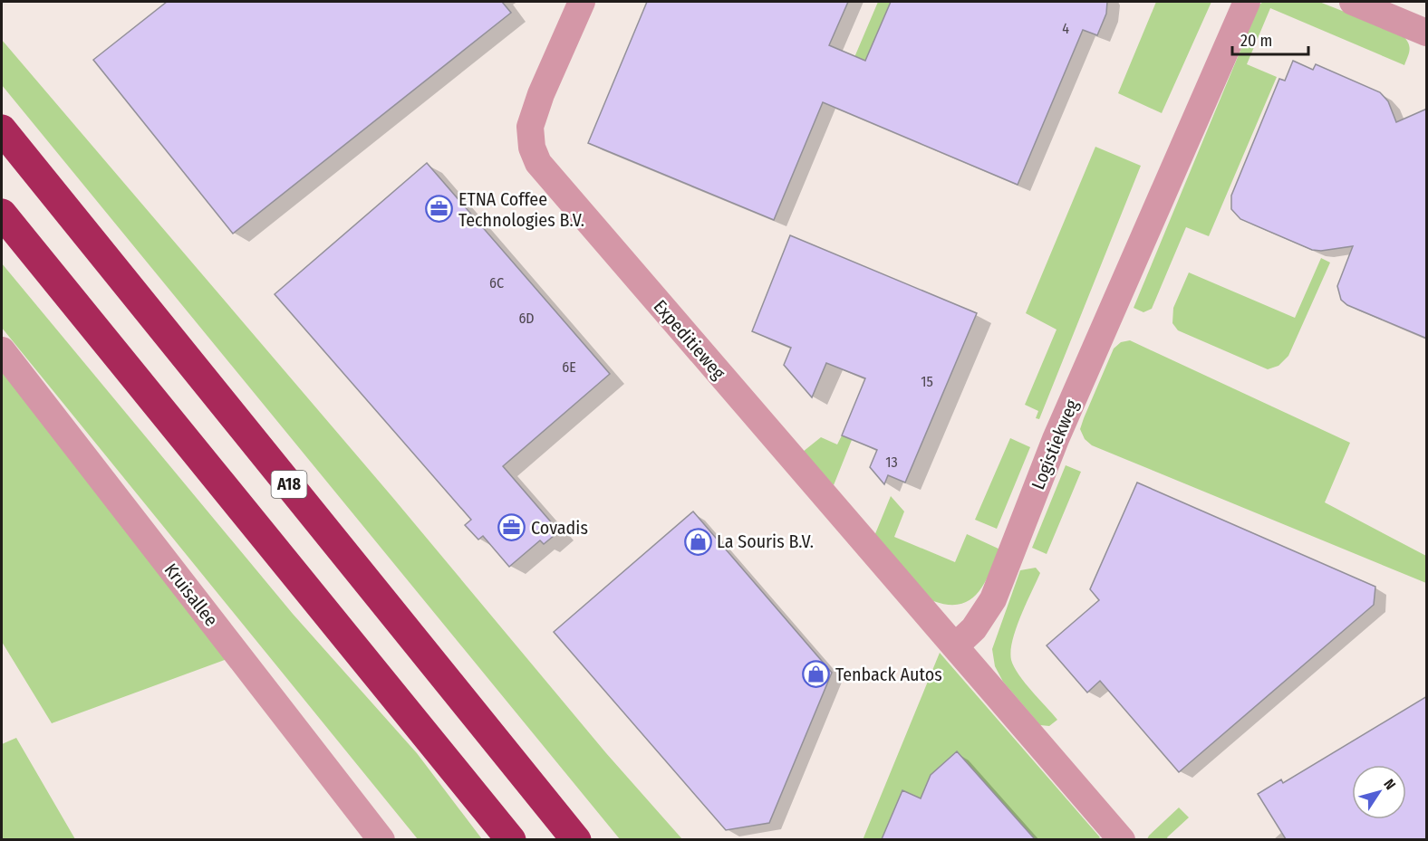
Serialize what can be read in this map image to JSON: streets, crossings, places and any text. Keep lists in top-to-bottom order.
{
  "streets": {
    "highway": ["A18"],
    "street": ["Expeditieweg", "Logistiekweg", "Kruisallee"]
  },
  "crossings": [
    ["Expeditieweg", "Logistiekweg"]
  ],
  "places": {
    "office": ["ETNA Coffee Technologies B.V.", "Covadis"],
    "shop": ["La Souris B.V.", "Tenback Autos"]
  },
  "house_numbers": [
    "4",
    "6C",
    "6D",
    "6E",
    "15",
    "13"
  ],
  "scale_bar": "20 m",
  "north": "top right"
}
